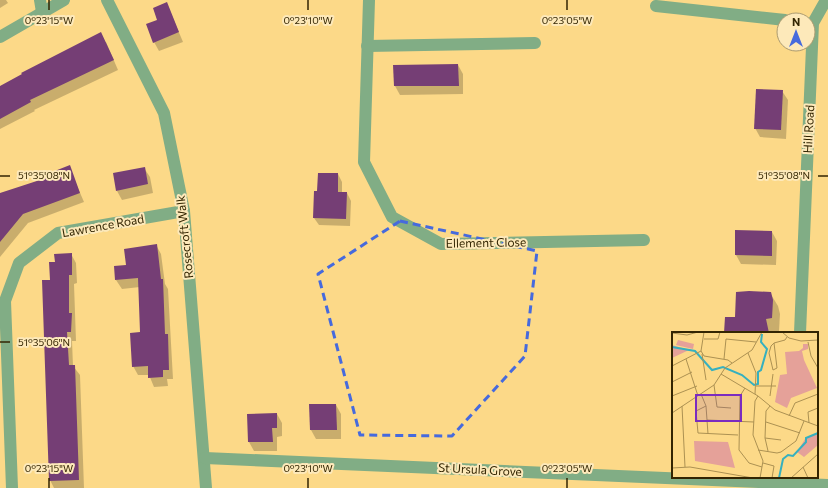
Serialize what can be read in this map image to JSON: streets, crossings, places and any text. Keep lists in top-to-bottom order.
{
  "streets": {
    "street": [
      "Hill Road",
      "Lawrence Road",
      "Rosecroft Walk",
      "Ellement Close",
      "St Ursula Grove"
    ]
  },
  "crossings": [
    ["Lawrence Road", "Rosecroft Walk"],
    ["Rosecroft Walk", "St Ursula Grove"]
  ],
  "north": "top",
  "coordinates": [
    "0°23'15\"W",
    "0°23'10\"W",
    "0°23'05\"W",
    "51°35'08\"N",
    "51°35'06\"N"
  ]
}
